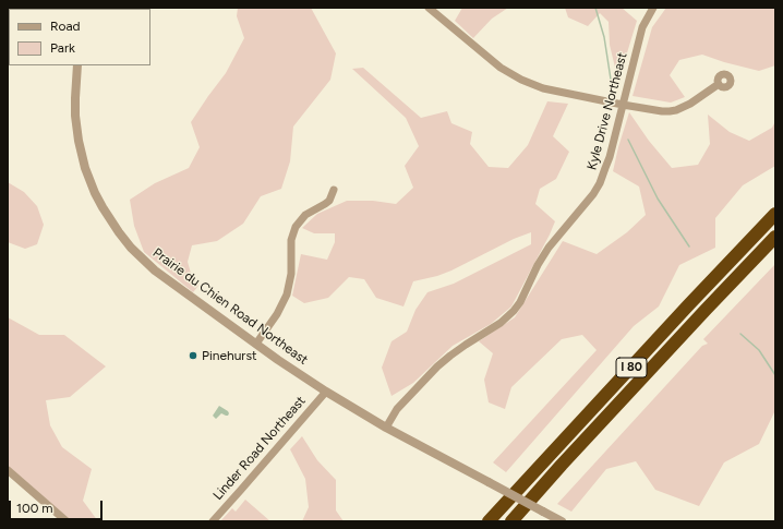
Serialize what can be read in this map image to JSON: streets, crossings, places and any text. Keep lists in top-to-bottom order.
{
  "streets": {
    "highway": ["I 80"],
    "street": ["Kyle Drive Northeast", "Prairie du Chien Road Northeast", "Linder Road Northeast"]
  },
  "crossings": [
    ["Kyle Drive Northeast", "Prairie du Chien Road Northeast"],
    ["Prairie du Chien Road Northeast", "Linder Road Northeast"]
  ],
  "places": ["Pinehurst"],
  "legend": ["Road", "Park"],
  "scale_bar": "100 m"
}
